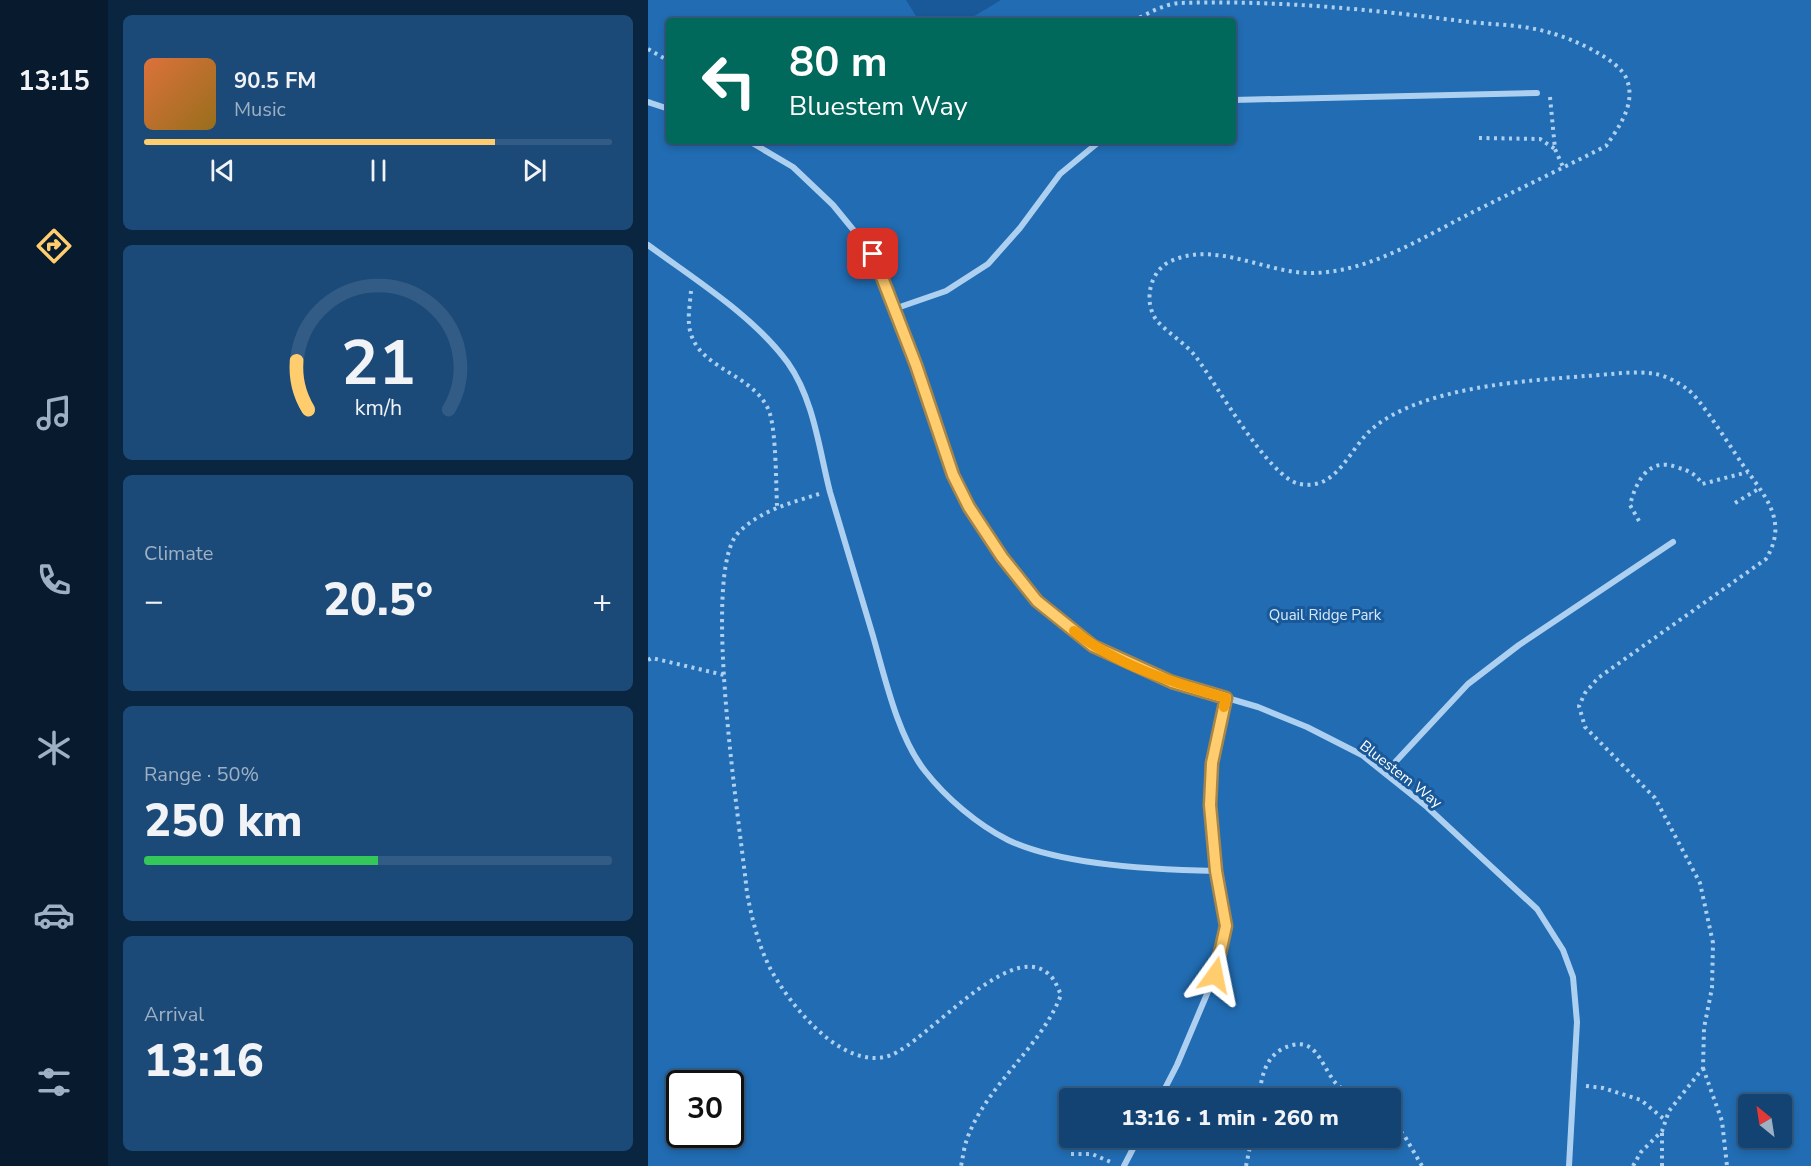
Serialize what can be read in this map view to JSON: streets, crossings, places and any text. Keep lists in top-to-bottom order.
{
  "streets": {
    "street": ["Bluestem Way"]
  },
  "parks": ["Quail Ridge Park"],
  "north": "top left",
  "page": {
    "tabs": "13:15",
    "turn": ["80 m", "Bluestem Way"],
    "song": ["90.5 FM", "Music"],
    "tile": [
      "Climate",
      ["Range · 50%", "250 km"],
      ["Arrival", "13:16"]
    ],
    "heat": ["−", "20.5°", "+"],
    "limit": "30",
    "trip": "13:16 · 1 min · 260 m",
    "gauge": ["21", "km/h"]
  }
}
